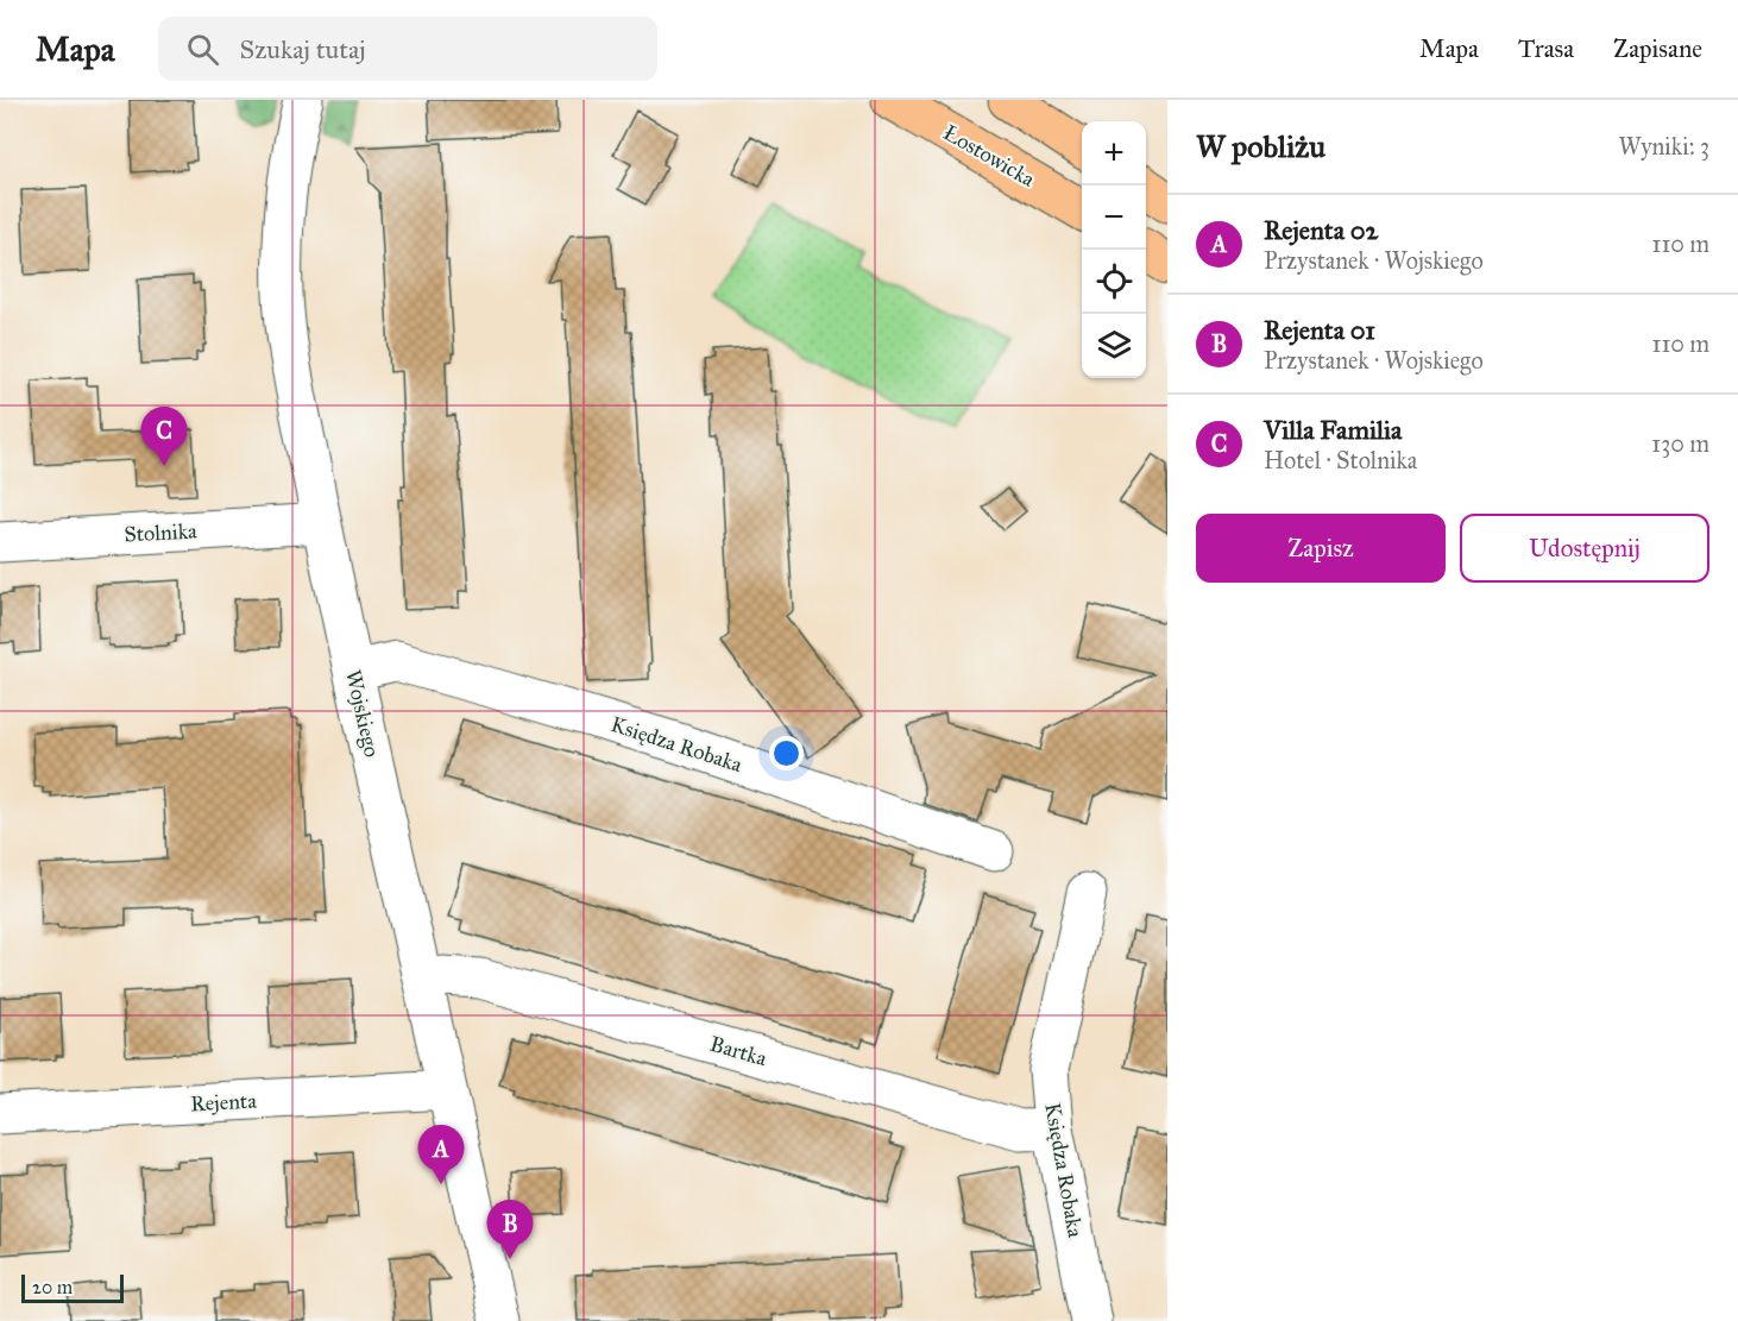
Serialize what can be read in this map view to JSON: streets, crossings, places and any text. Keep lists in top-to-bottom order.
{
  "streets": {
    "main road": ["Łostowicka"],
    "street": [
      "Stolnika",
      "Wojskiego",
      "Księdza Robaka",
      "Bartka",
      "Rejenta"
    ]
  },
  "crossings": [
    ["Stolnika", "Wojskiego"],
    ["Wojskiego", "Księdza Robaka"],
    ["Wojskiego", "Bartka"],
    ["Wojskiego", "Rejenta"],
    ["Księdza Robaka", "Bartka"]
  ],
  "scale_bar": "20 m",
  "page": {
    "header": "Mapa",
    "search": "Szukaj tutaj",
    "nav": ["Mapa", "Trasa", "Zapisane"],
    "heading": ["W pobliżu", "Wyniki: 3"],
    "map_buttons": ["+", "−"],
    "list": [
      {
        "mark": "A",
        "name": "Rejenta 02",
        "note": "Przystanek · Wojskiego",
        "value": "110 m"
      },
      {
        "mark": "B",
        "name": "Rejenta 01",
        "note": "Przystanek · Wojskiego",
        "value": "110 m"
      },
      {
        "mark": "C",
        "name": "Villa Familia",
        "note": "Hotel · Stolnika",
        "value": "130 m"
      }
    ],
    "pins": ["C", "A", "B"],
    "buttons": ["Zapisz", "Udostępnij"],
    "scale": "20 m"
  }
}
